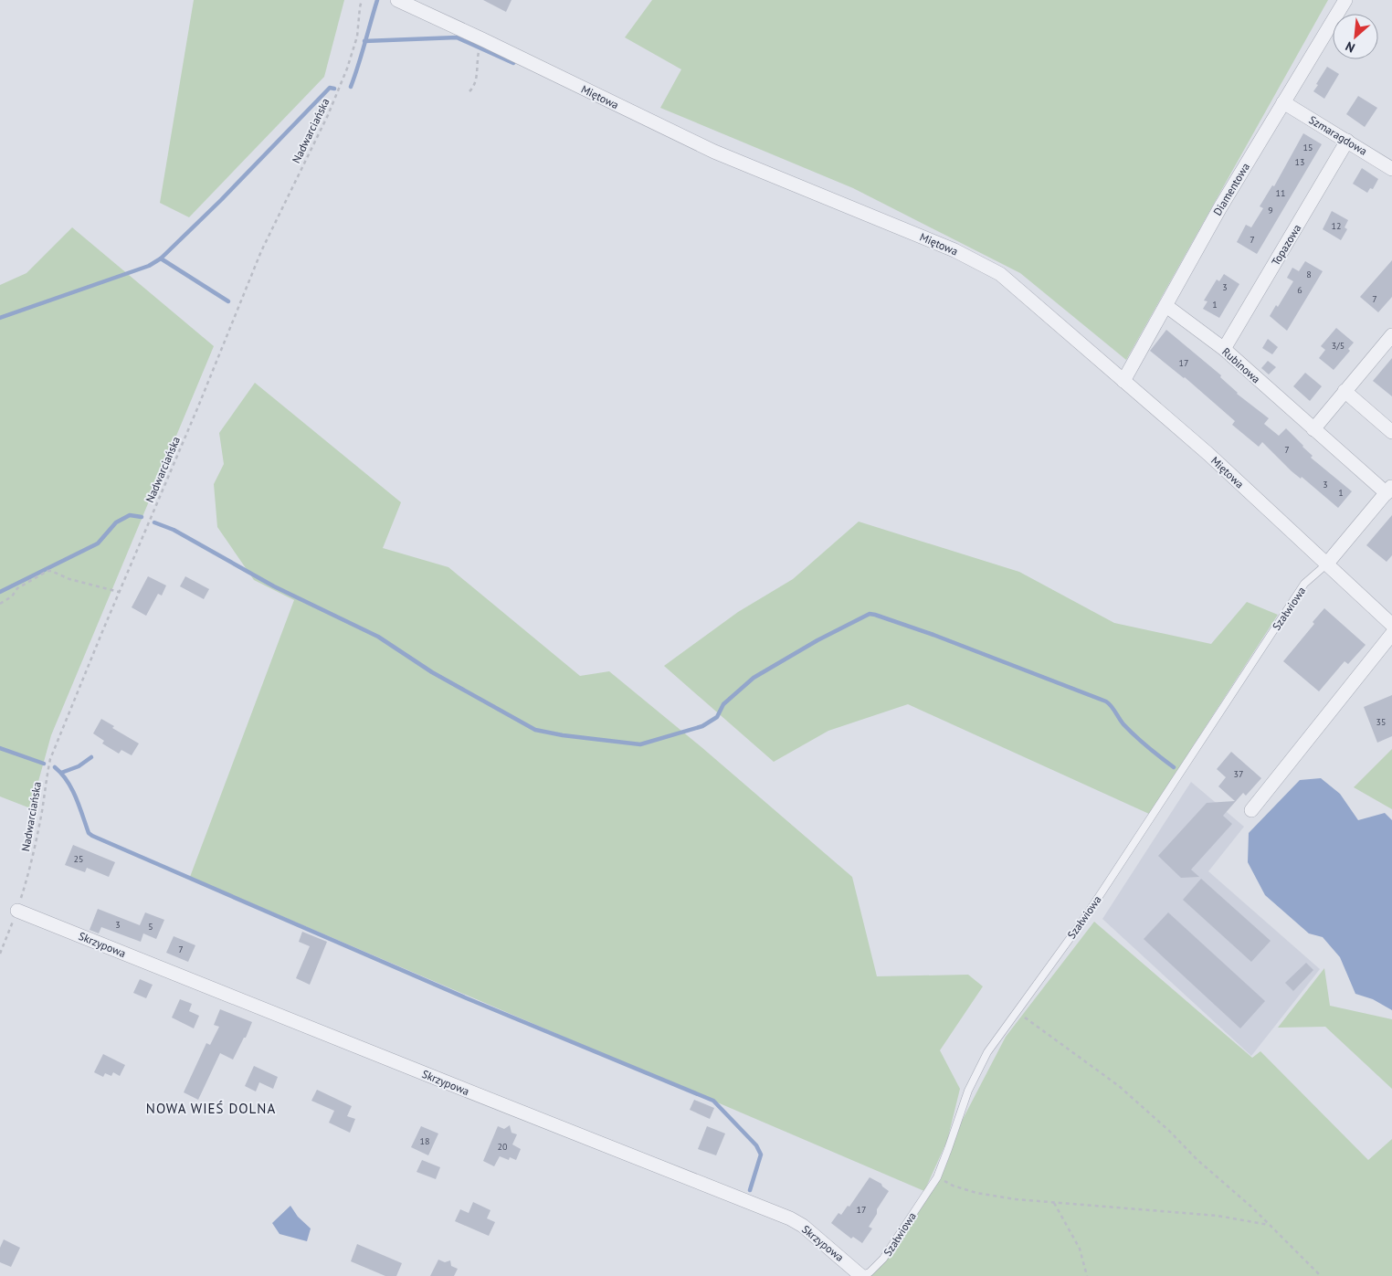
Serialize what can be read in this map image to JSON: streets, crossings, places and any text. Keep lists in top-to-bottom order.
{
  "streets": {
    "street": [
      "Miętowa",
      "Szmaragdowa",
      "Diamentowa",
      "Topazowa",
      "Rubinowa",
      "Skrzypowa"
    ],
    "lane": ["Szałwiowa"],
    "path": ["Nadwarciańska"]
  },
  "crossings": [
    ["Miętowa", "Diamentowa"],
    ["Miętowa", "Rubinowa"],
    ["Miętowa", "Szałwiowa"],
    ["Nadwarciańska", "Skrzypowa"],
    ["Szmaragdowa", "Diamentowa"],
    ["Szmaragdowa", "Topazowa"],
    ["Diamentowa", "Rubinowa"],
    ["Topazowa", "Rubinowa"],
    ["Rubinowa", "Szałwiowa"],
    ["Szałwiowa", "Skrzypowa"]
  ],
  "districts": ["NOWA WIEŚ DOLNA"],
  "house_numbers": [
    "15",
    "13",
    "11",
    "9",
    "12",
    "7",
    "8",
    "3",
    "6",
    "7",
    "1",
    "3/5",
    "17",
    "7",
    "3",
    "1",
    "35",
    "37",
    "25",
    "3",
    "5",
    "7",
    "18",
    "20",
    "17"
  ],
  "north": "bottom left"
}
